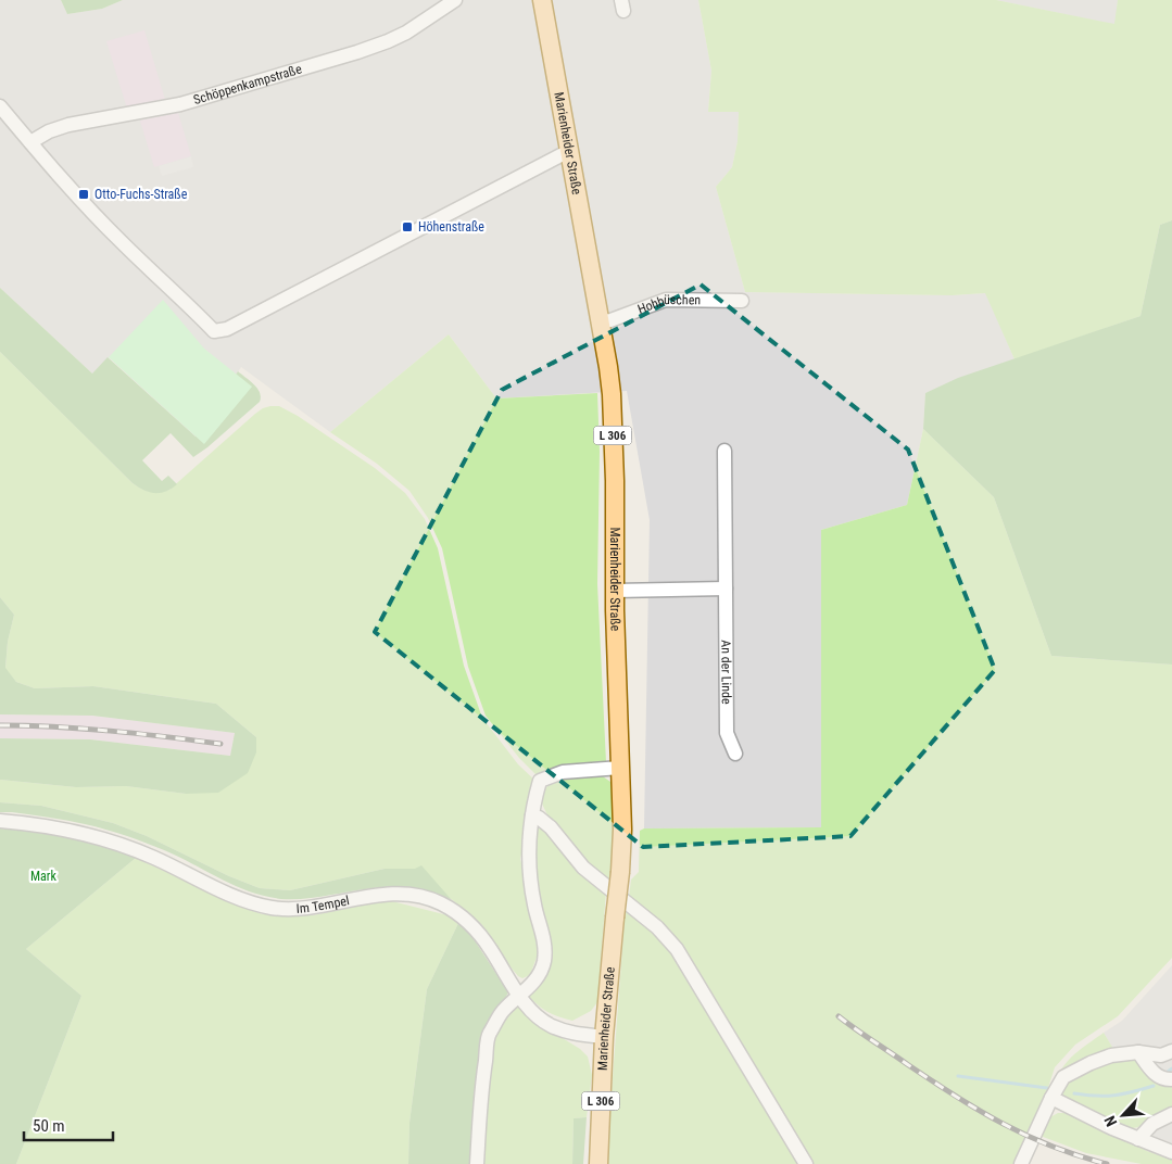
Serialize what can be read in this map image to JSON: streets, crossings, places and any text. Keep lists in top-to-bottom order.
{
  "streets": {
    "main road": ["Marienheider Straße", "L 306"],
    "street": [
      "Schöppenkampstraße",
      "Hohbüschen",
      "An der Linde",
      "Im Tempel"
    ]
  },
  "crossings": [
    ["Marienheider Straße", "Hohbüschen"],
    ["Marienheider Straße", "Im Tempel"]
  ],
  "parks": ["Mark"],
  "places": {
    "transit": ["Otto-Fuchs-Straße", "Höhenstraße"]
  },
  "scale_bar": "50 m",
  "north": "bottom left"
}
